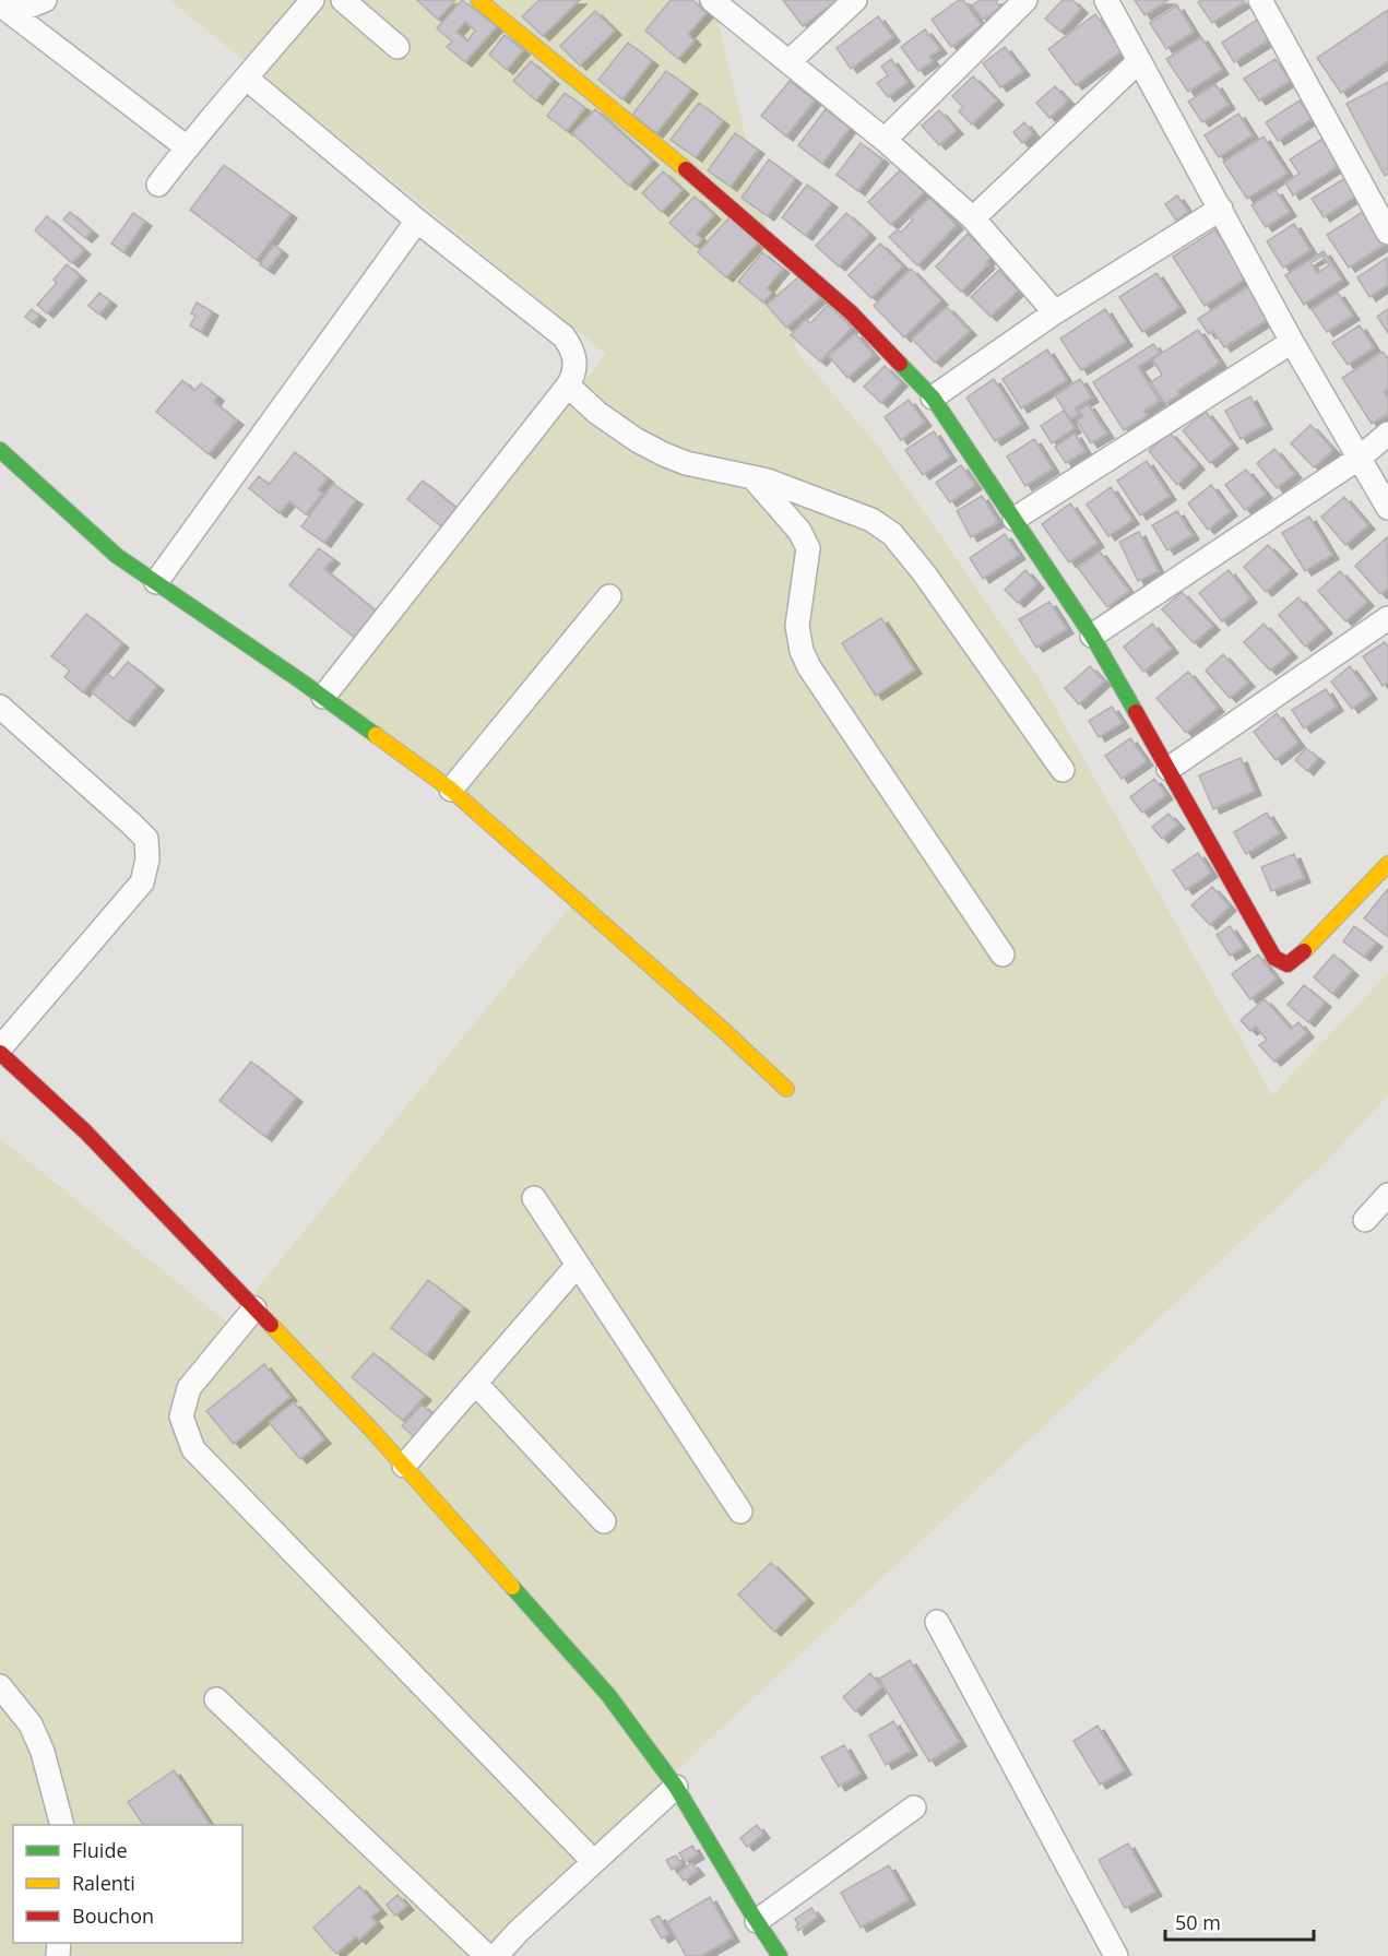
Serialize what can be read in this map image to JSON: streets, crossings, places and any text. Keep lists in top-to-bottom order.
{
  "legend": ["Fluide", "Ralenti", "Bouchon"],
  "scale_bar": "50 m"
}
